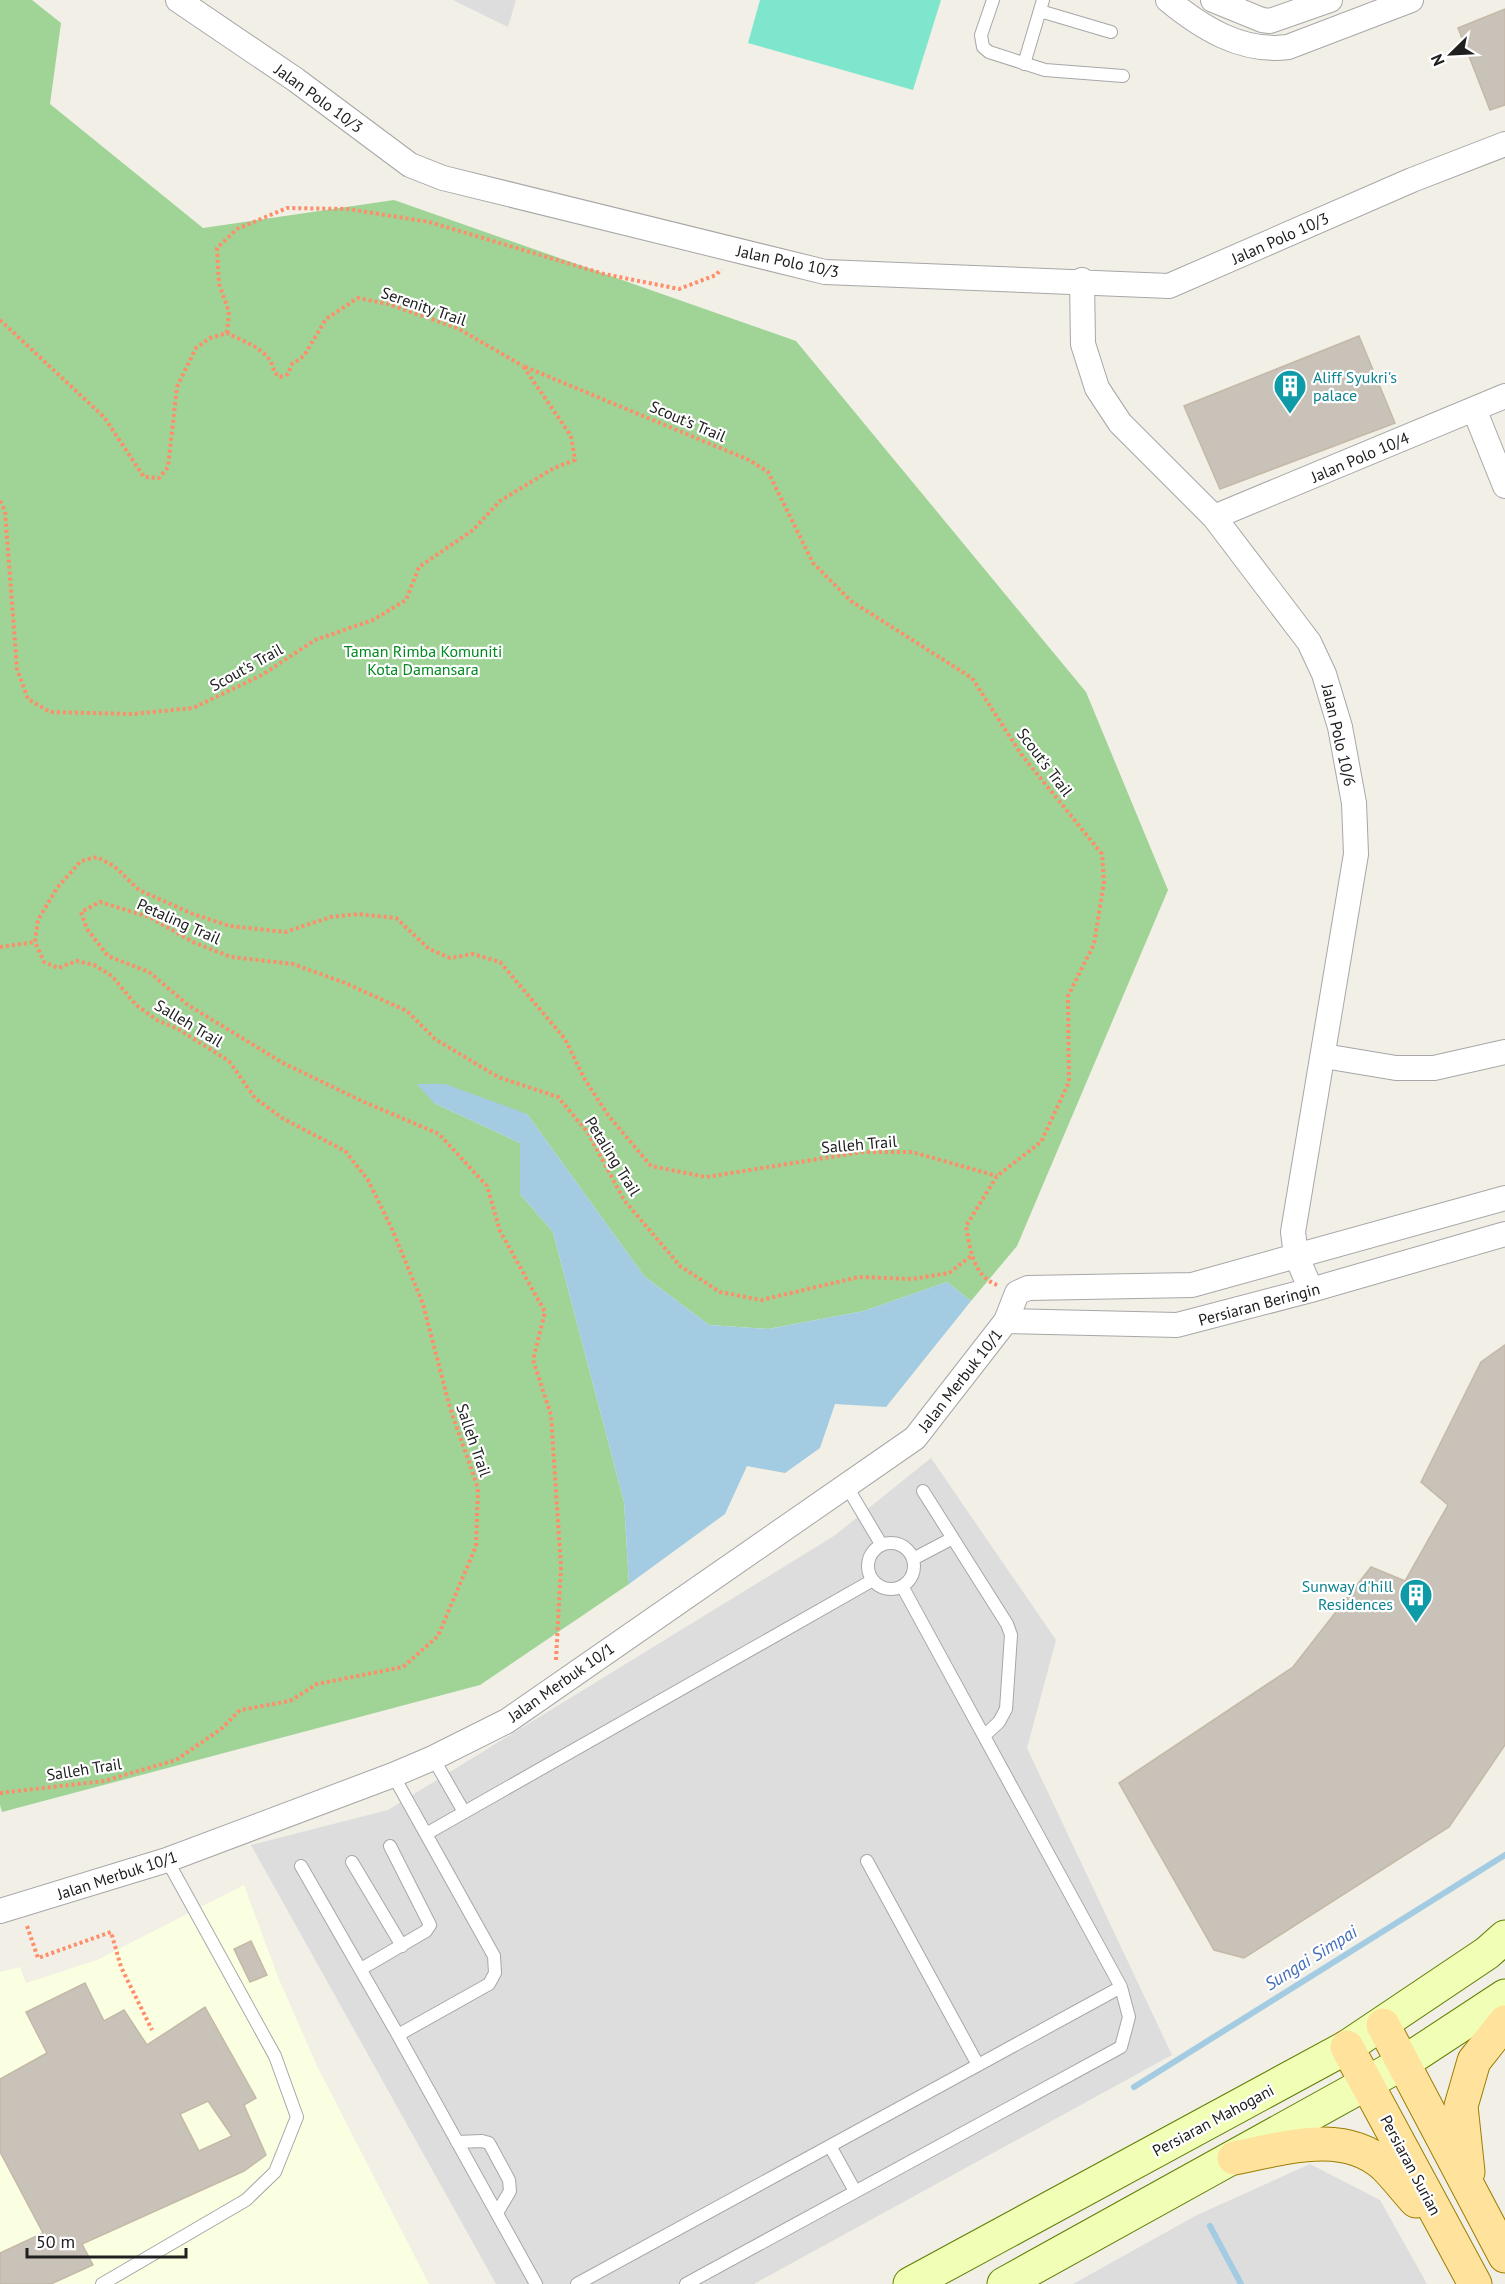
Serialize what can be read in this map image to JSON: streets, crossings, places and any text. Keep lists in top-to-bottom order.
{
  "streets": {
    "main road": ["Persiaran Mahogani", "Persiaran Surian"],
    "street": [
      "Jalan Polo 10/3",
      "Jalan Polo 10/4",
      "Jalan Polo 10/6",
      "Persiaran Beringin",
      "Jalan Merbuk 10/1"
    ],
    "path": [
      "Serenity Trail",
      "Scout's Trail",
      "Petaling Trail",
      "Salleh Trail"
    ]
  },
  "crossings": [
    ["Jalan Polo 10/3", "Jalan Polo 10/6"],
    ["Serenity Trail", "Scout's Trail"],
    ["Scout's Trail", "Petaling Trail"],
    ["Scout's Trail", "Salleh Trail"],
    ["Scout's Trail", "Jalan Merbuk 10/1"],
    ["Jalan Polo 10/4", "Jalan Polo 10/6"],
    ["Petaling Trail", "Jalan Merbuk 10/1"],
    ["Persiaran Beringin", "Jalan Merbuk 10/1"],
    ["Persiaran Mahogani", "Persiaran Surian"]
  ],
  "water": ["Sungai Simpai"],
  "parks": ["Taman Rimba Komuniti Kota Damansara"],
  "places": {
    "building": ["Aliff Syukri's palace", "Sunway d'hill Residences"]
  },
  "scale_bar": "50 m",
  "north": "bottom left"
}
